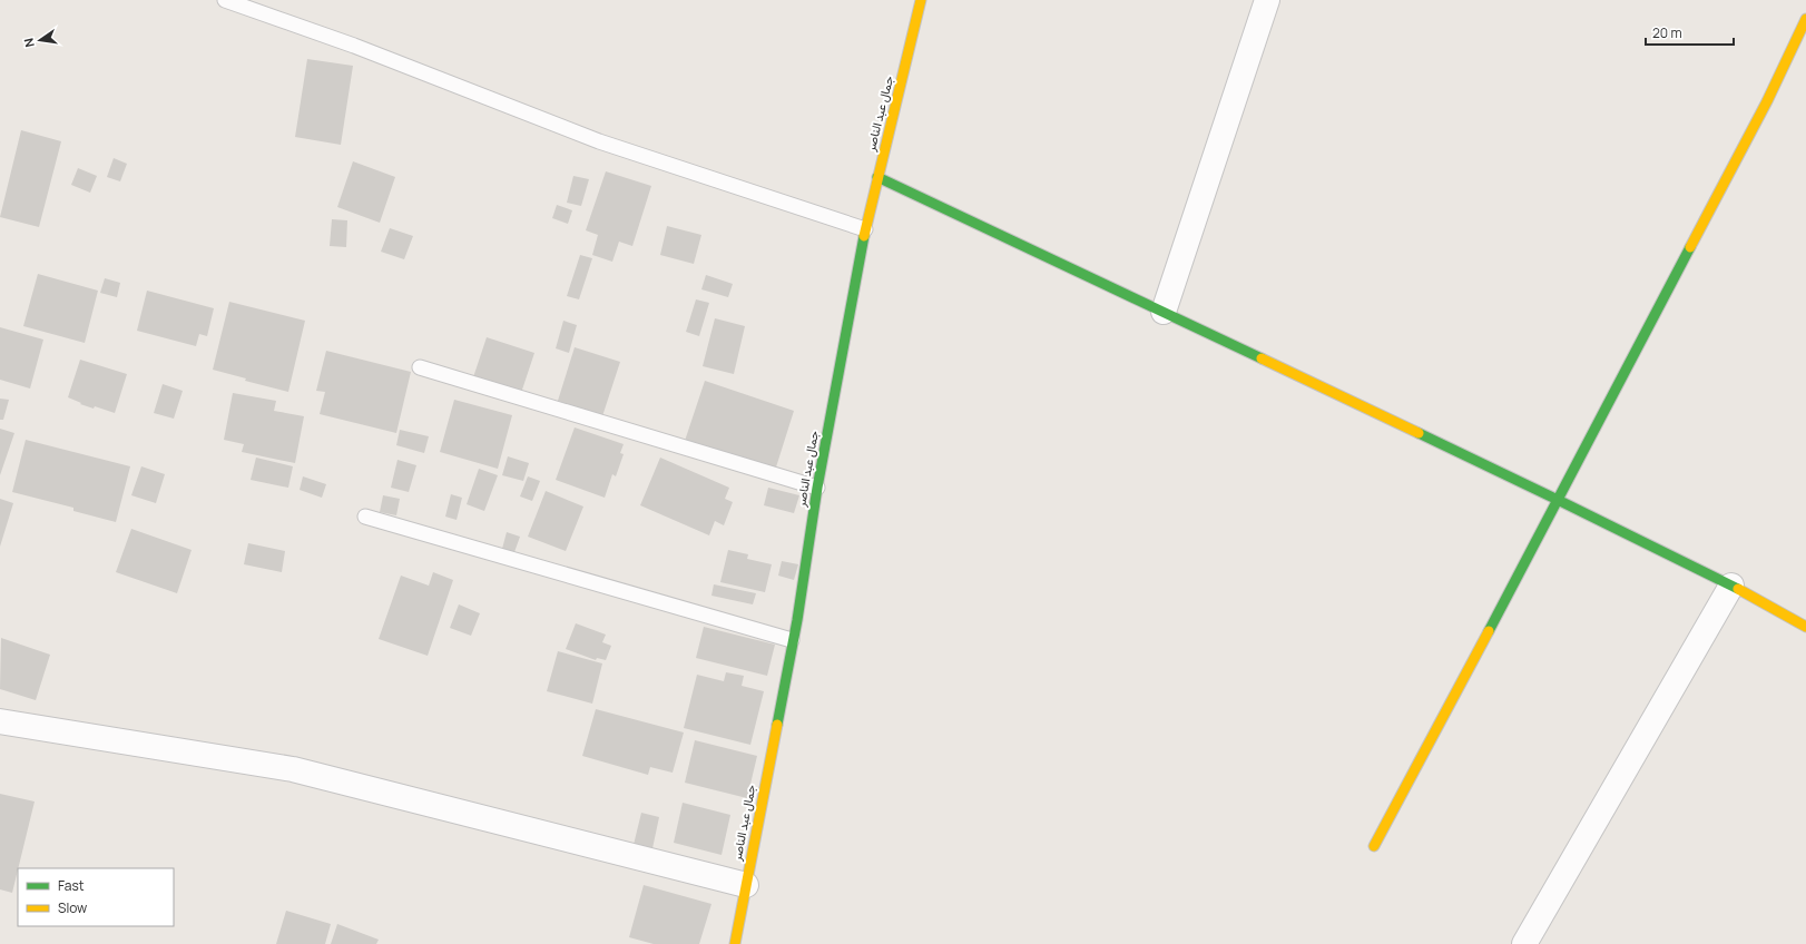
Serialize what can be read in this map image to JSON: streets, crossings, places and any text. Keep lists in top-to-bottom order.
{
  "streets": {
    "street": ["جمال عبد الناصر"]
  },
  "legend": ["Fast", "Slow"],
  "scale_bar": "20 m",
  "north": "left"
}
